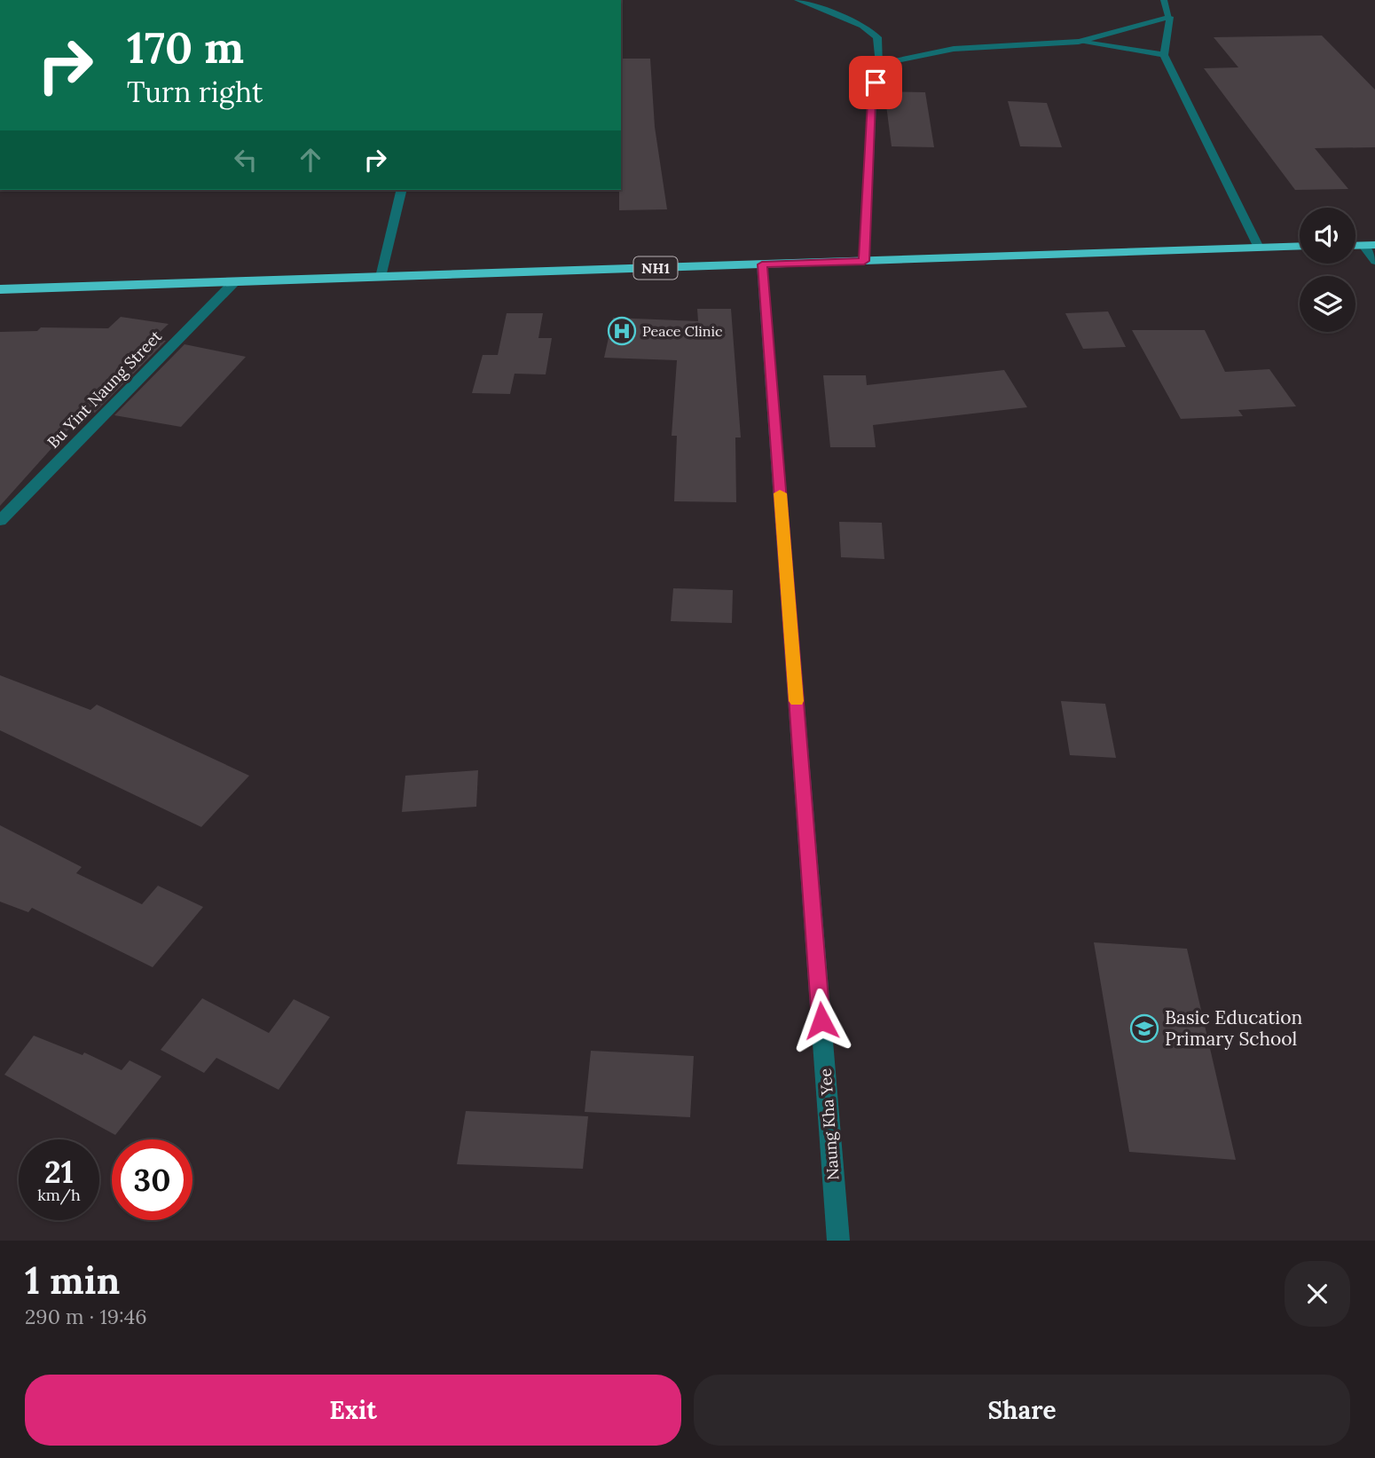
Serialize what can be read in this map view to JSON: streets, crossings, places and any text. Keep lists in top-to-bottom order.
{
  "streets": {
    "highway": ["NH1"],
    "street": ["Bu Yint Naung Street", "Naung Kha Yee"]
  },
  "crossings": [
    ["NH1", "Bu Yint Naung Street"],
    ["NH1", "Naung Kha Yee"]
  ],
  "places": {
    "hospital": ["Peace Clinic"],
    "school or university": ["Basic Education Primary School"]
  },
  "page": {
    "turn": ["170 m", "Turn right"],
    "speed": "21 km/h",
    "limit": "30",
    "heading": ["1 min", "290 m · 19:46"],
    "buttons": ["Exit", "Share"]
  }
}
